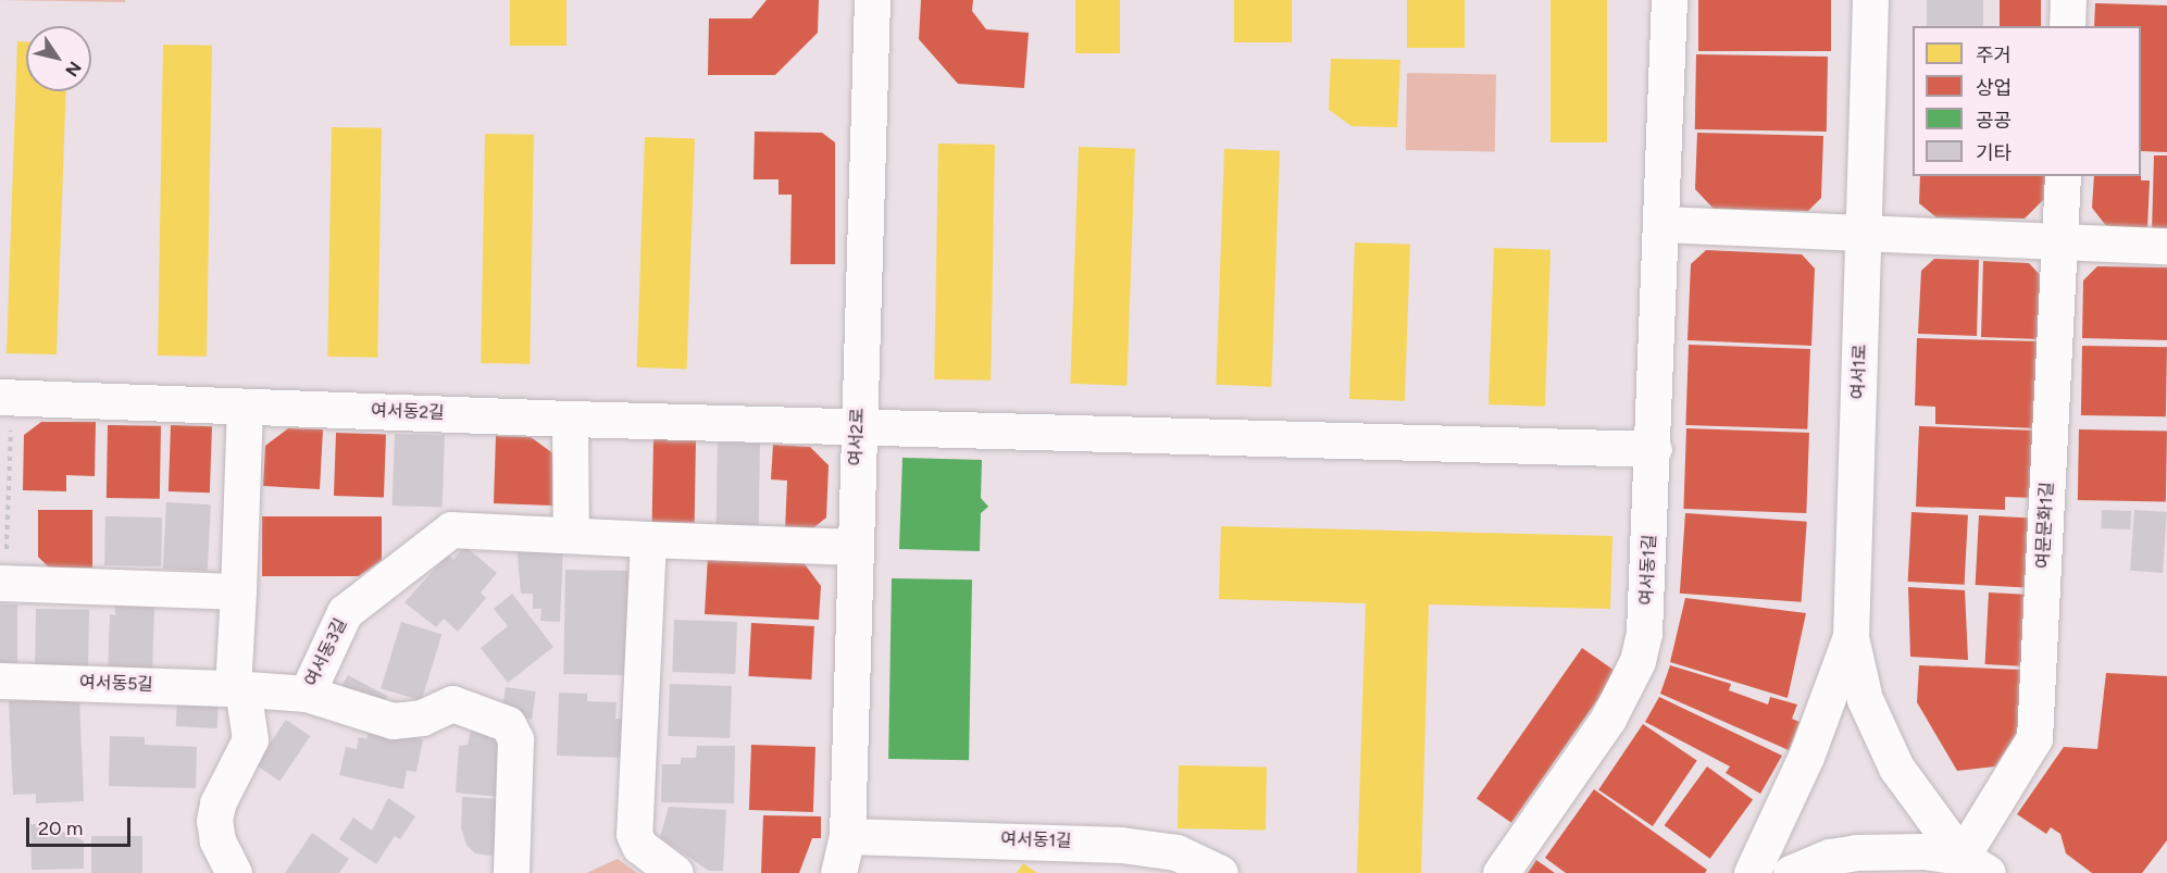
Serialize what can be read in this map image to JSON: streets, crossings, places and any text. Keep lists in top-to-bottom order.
{
  "streets": {
    "street": [
      "여서1로",
      "여서동2길",
      "여서2로",
      "여문문화1길",
      "여서동1길",
      "여서동3길",
      "여서동5길"
    ]
  },
  "crossings": [
    ["여서1로", "여문문화1길"],
    ["여서동2길", "여서2로"],
    ["여서동2길", "여서동1길"],
    ["여서2로", "여서동1길"],
    ["여서2로", "여서동3길"],
    ["여서동3길", "여서동5길"]
  ],
  "legend": [
    "주거",
    "상업",
    "공공",
    "기타"
  ],
  "scale_bar": "20 m",
  "north": "bottom right"
}
